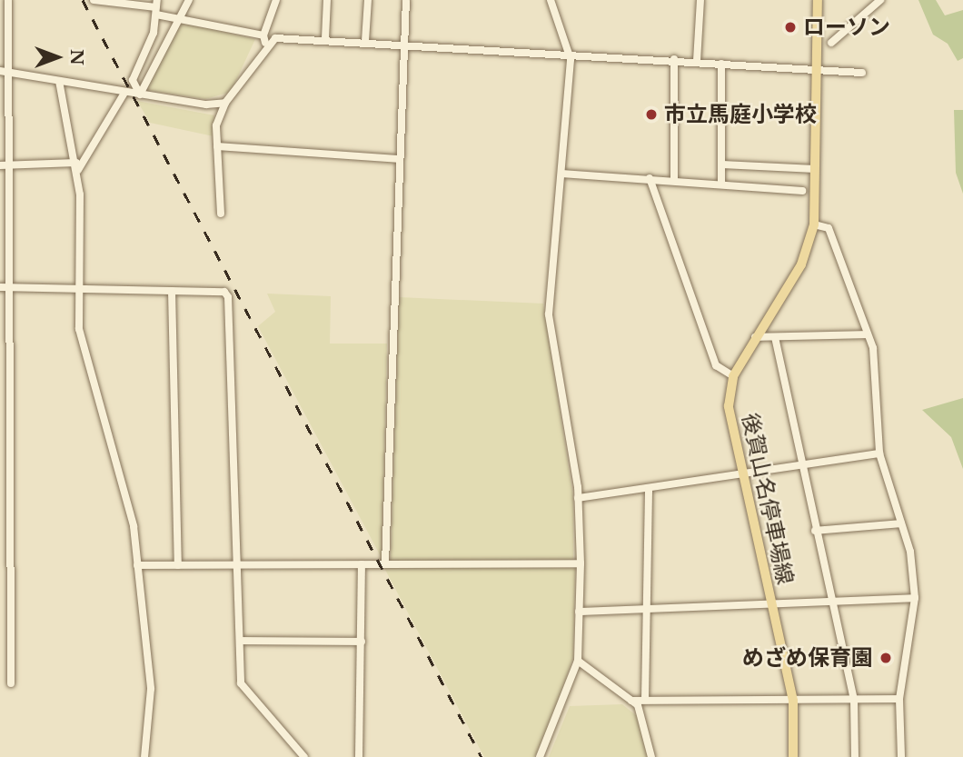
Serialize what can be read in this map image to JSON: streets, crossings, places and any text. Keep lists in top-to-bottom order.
{
  "streets": {
    "main road": ["後賀山名停車場線"]
  },
  "places": ["ローソン", "市立馬庭小学校", "めざめ保育園"],
  "north": "right"
}
